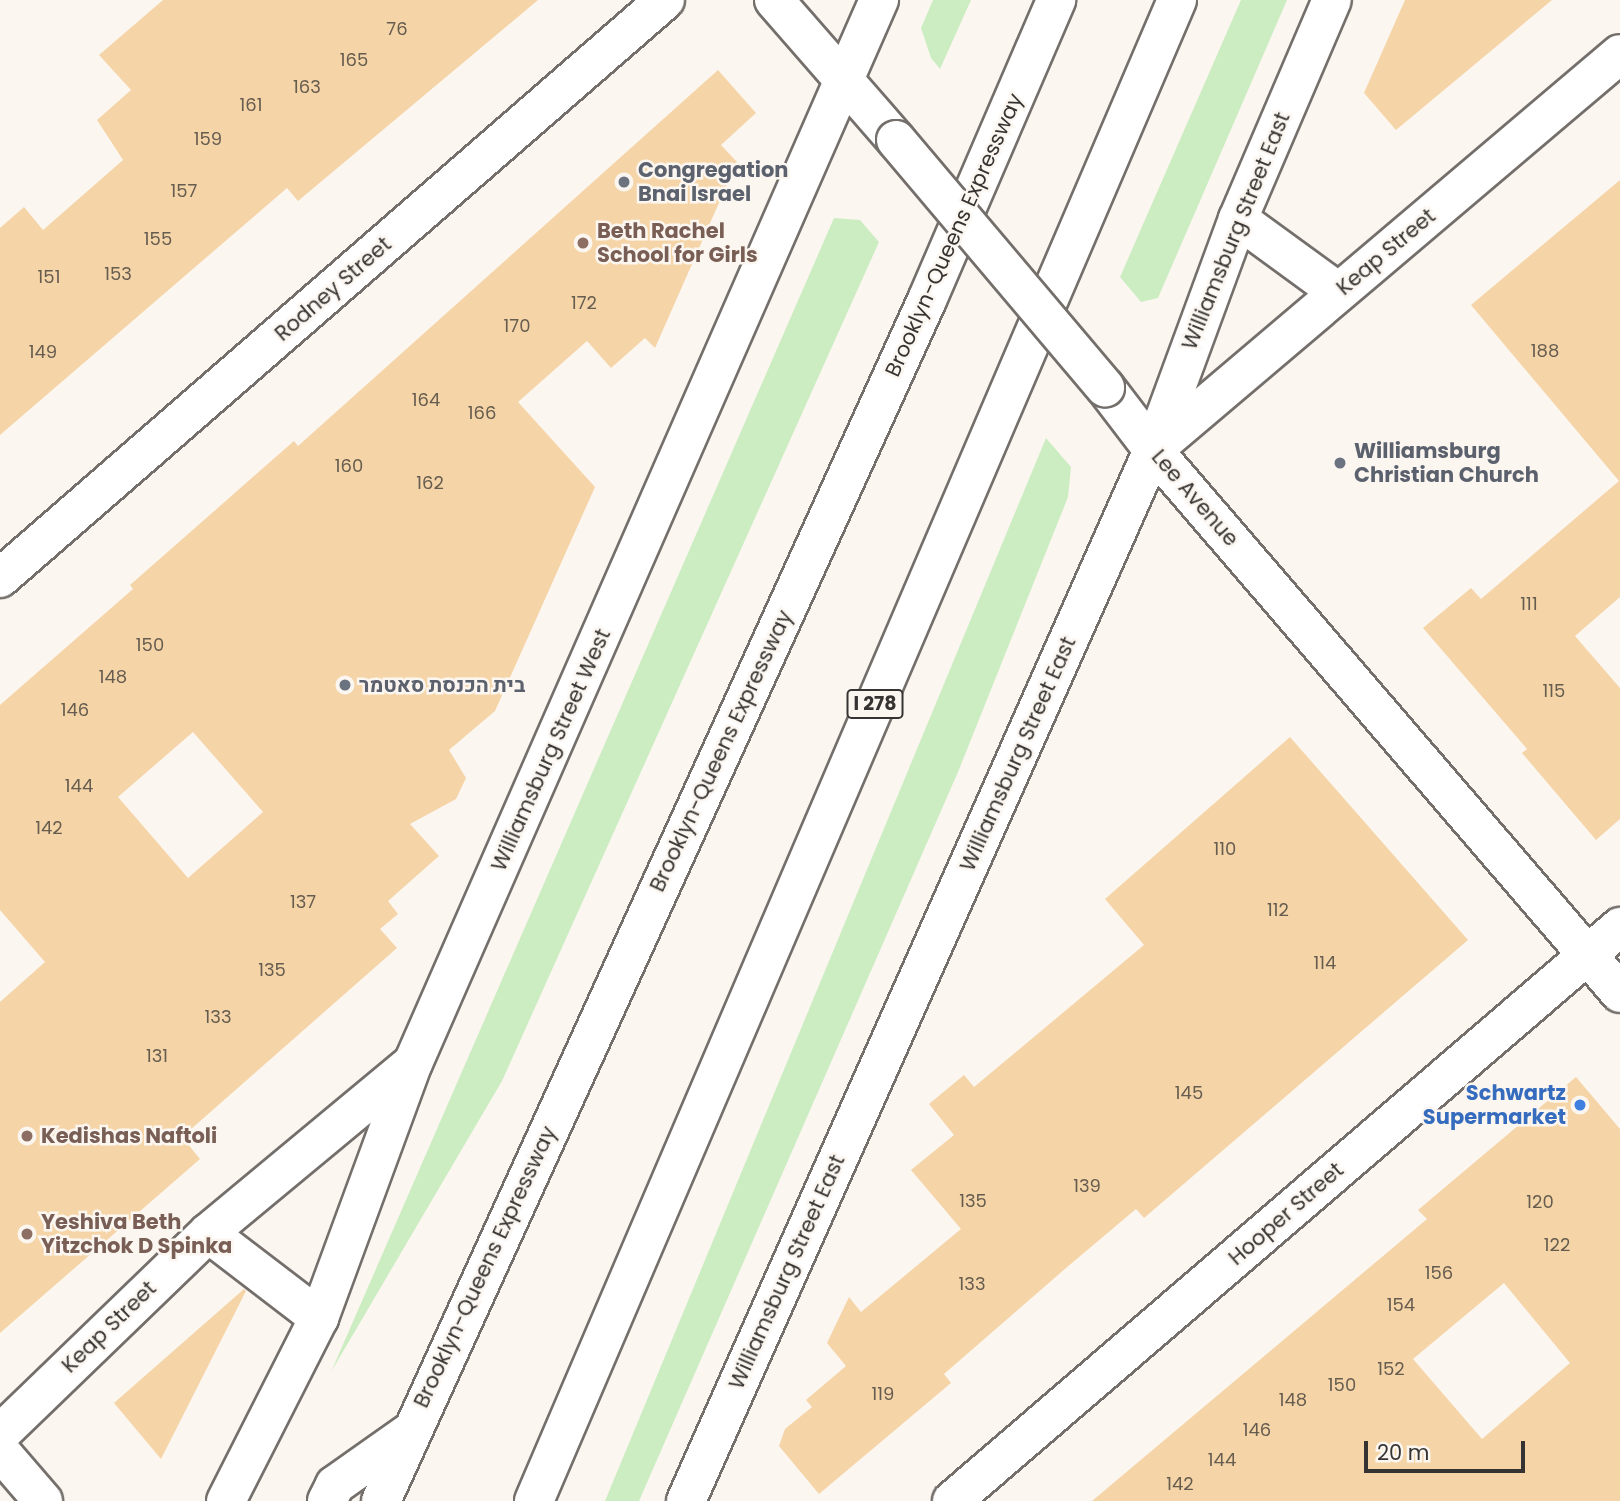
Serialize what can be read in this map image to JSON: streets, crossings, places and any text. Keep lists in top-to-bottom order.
{
  "streets": {
    "main road": [
      "Williamsburg Street East",
      "Brooklyn-Queens Expressway",
      "Keap Street",
      "Rodney Street",
      "Lee Avenue",
      "I 278",
      "Williamsburg Street West",
      "Hooper Street"
    ]
  },
  "crossings": [
    ["Williamsburg Street East", "Keap Street"],
    ["Williamsburg Street East", "Lee Avenue"],
    ["Keap Street", "Lee Avenue"],
    ["Keap Street", "Williamsburg Street West"],
    ["Lee Avenue", "Williamsburg Street West"],
    ["Lee Avenue", "Hooper Street"]
  ],
  "places": [
    "Congregation Bnai Israel",
    "Beth Rachel School for Girls",
    "Williamsburg Christian Church",
    "בית הכנסת סאטמר",
    "Schwartz Supermarket",
    "Kedishas Naftoli",
    "Yeshiva Beth Yitzchok D Spinka"
  ],
  "house_numbers": [
    "76",
    "165",
    "163",
    "161",
    "159",
    "157",
    "155",
    "153",
    "151",
    "172",
    "170",
    "188",
    "149",
    "164",
    "166",
    "160",
    "162",
    "111",
    "150",
    "148",
    "115",
    "146",
    "144",
    "142",
    "110",
    "137",
    "112",
    "114",
    "135",
    "133",
    "131",
    "145",
    "139",
    "135",
    "120",
    "122",
    "156",
    "133",
    "154",
    "152",
    "150",
    "119",
    "148",
    "146",
    "144",
    "142"
  ],
  "scale_bar": "20 m"
}
